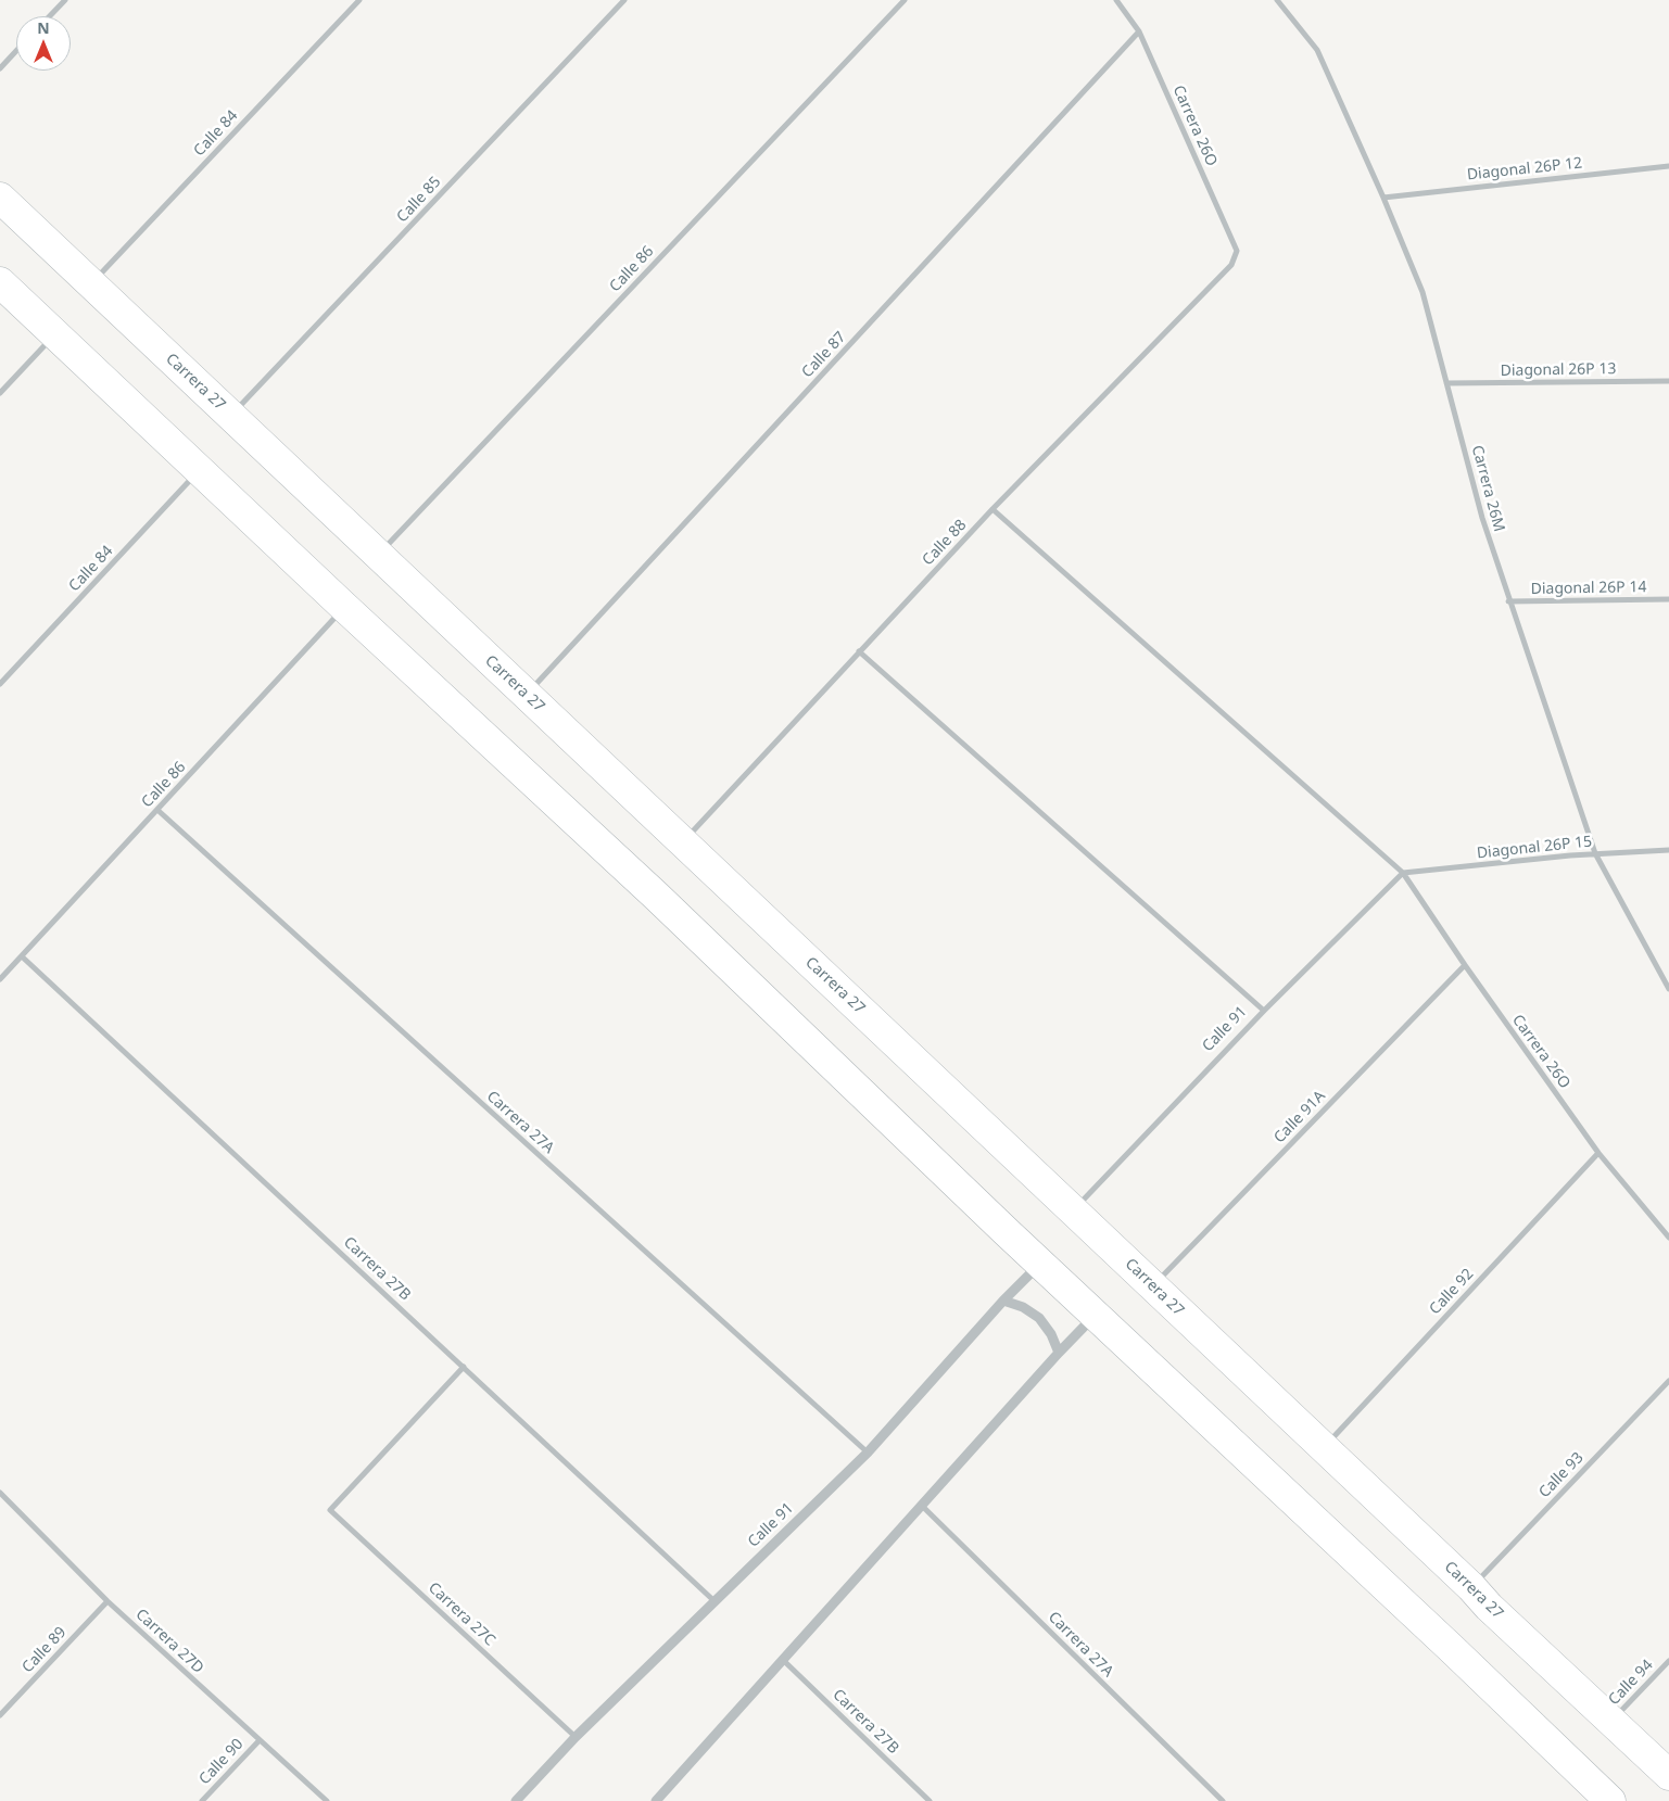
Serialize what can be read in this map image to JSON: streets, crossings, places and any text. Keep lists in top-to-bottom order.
{
  "streets": {
    "main road": ["Carrera 27"],
    "street": [
      "Carrera 26O",
      "Calle 84",
      "Diagonal 26P 12",
      "Calle 85",
      "Calle 86",
      "Calle 87",
      "Diagonal 26P 13",
      "Carrera 26M",
      "Calle 88",
      "Diagonal 26P 14",
      "Diagonal 26P 15",
      "Calle 91",
      "Calle 91A",
      "Carrera 27A",
      "Carrera 27B",
      "Calle 92",
      "Calle 93",
      "Carrera 27C",
      "Carrera 27D",
      "Calle 89",
      "Calle 94",
      "Calle 90"
    ]
  },
  "crossings": [
    ["Carrera 26O", "Calle 87"],
    ["Carrera 26O", "Calle 88"],
    ["Carrera 26O", "Diagonal 26P 15"],
    ["Carrera 26O", "Calle 91"],
    ["Carrera 26O", "Calle 91A"],
    ["Carrera 26O", "Calle 92"],
    ["Calle 84", "Carrera 27"],
    ["Diagonal 26P 12", "Carrera 26M"],
    ["Calle 85", "Carrera 27"],
    ["Calle 86", "Carrera 27"],
    ["Calle 86", "Carrera 27A"],
    ["Calle 86", "Carrera 27B"],
    ["Calle 87", "Carrera 27"],
    ["Diagonal 26P 13", "Carrera 26M"],
    ["Carrera 27", "Calle 88"],
    ["Carrera 27", "Calle 91"],
    ["Carrera 27", "Calle 91A"],
    ["Carrera 27", "Calle 92"],
    ["Carrera 27", "Calle 93"],
    ["Carrera 27", "Calle 94"],
    ["Carrera 26M", "Diagonal 26P 14"],
    ["Carrera 26M", "Diagonal 26P 15"],
    ["Diagonal 26P 15", "Calle 91"],
    ["Calle 91", "Carrera 27A"],
    ["Calle 91", "Carrera 27B"],
    ["Calle 91", "Carrera 27C"],
    ["Carrera 27B", "Carrera 27C"],
    ["Carrera 27D", "Calle 89"],
    ["Carrera 27D", "Calle 90"]
  ],
  "north": "top"
}
